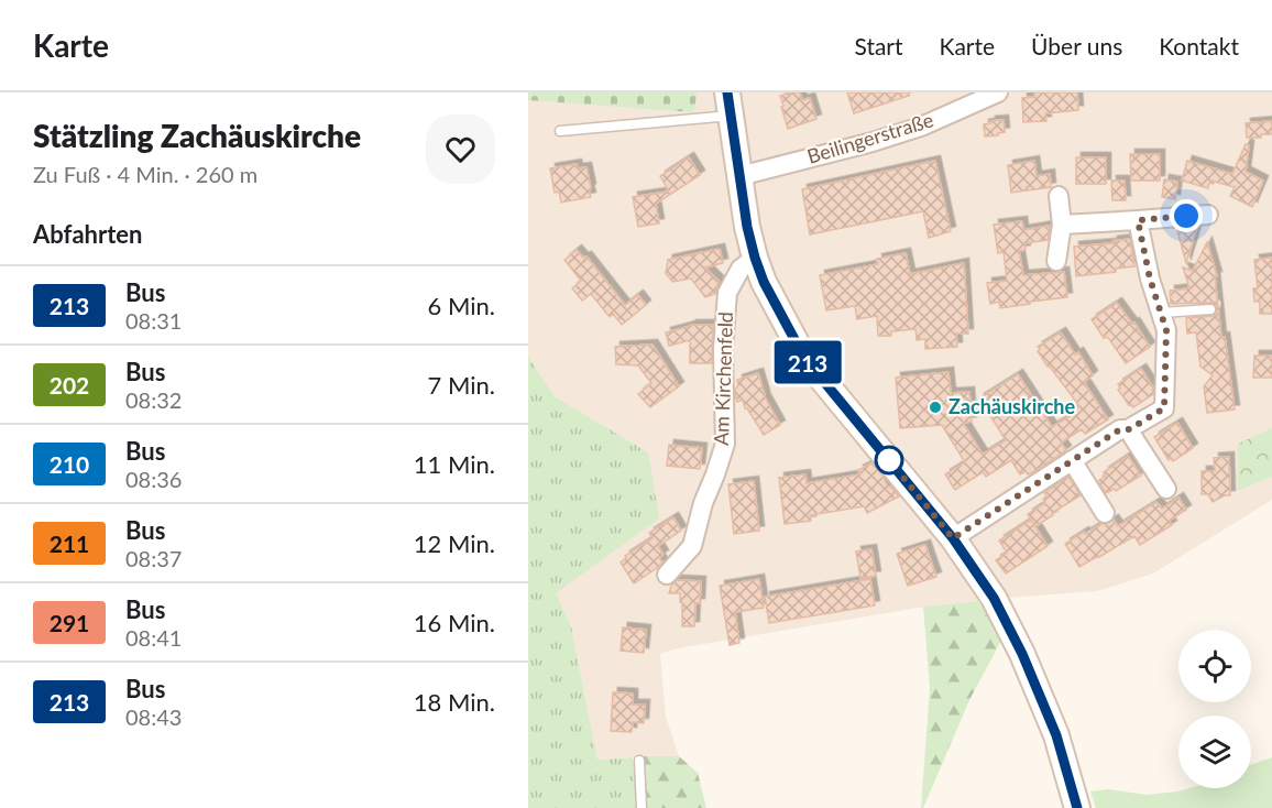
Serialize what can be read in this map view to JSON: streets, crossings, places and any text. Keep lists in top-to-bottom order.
{
  "streets": {
    "street": ["Beilingerstraße", "Am Kirchenfeld"]
  },
  "places": ["Zachäuskirche"],
  "lines": ["bus line 213"],
  "page": {
    "header": "Karte",
    "nav": [
      "Start",
      "Karte",
      "Über uns",
      "Kontakt"
    ],
    "heading": [
      ["Stätzling Zachäuskirche", "Zu Fuß · 4 Min. · 260 m"],
      "Abfahrten"
    ],
    "on_map": "213",
    "list": [
      {
        "mark": "213",
        "name": "Bus",
        "note": "08:31",
        "value": "6 Min."
      },
      {
        "mark": "202",
        "name": "Bus",
        "note": "08:32",
        "value": "7 Min."
      },
      {
        "mark": "210",
        "name": "Bus",
        "note": "08:36",
        "value": "11 Min."
      },
      {
        "mark": "211",
        "name": "Bus",
        "note": "08:37",
        "value": "12 Min."
      },
      {
        "mark": "291",
        "name": "Bus",
        "note": "08:41",
        "value": "16 Min."
      },
      {
        "mark": "213",
        "name": "Bus",
        "note": "08:43",
        "value": "18 Min."
      }
    ]
  }
}
